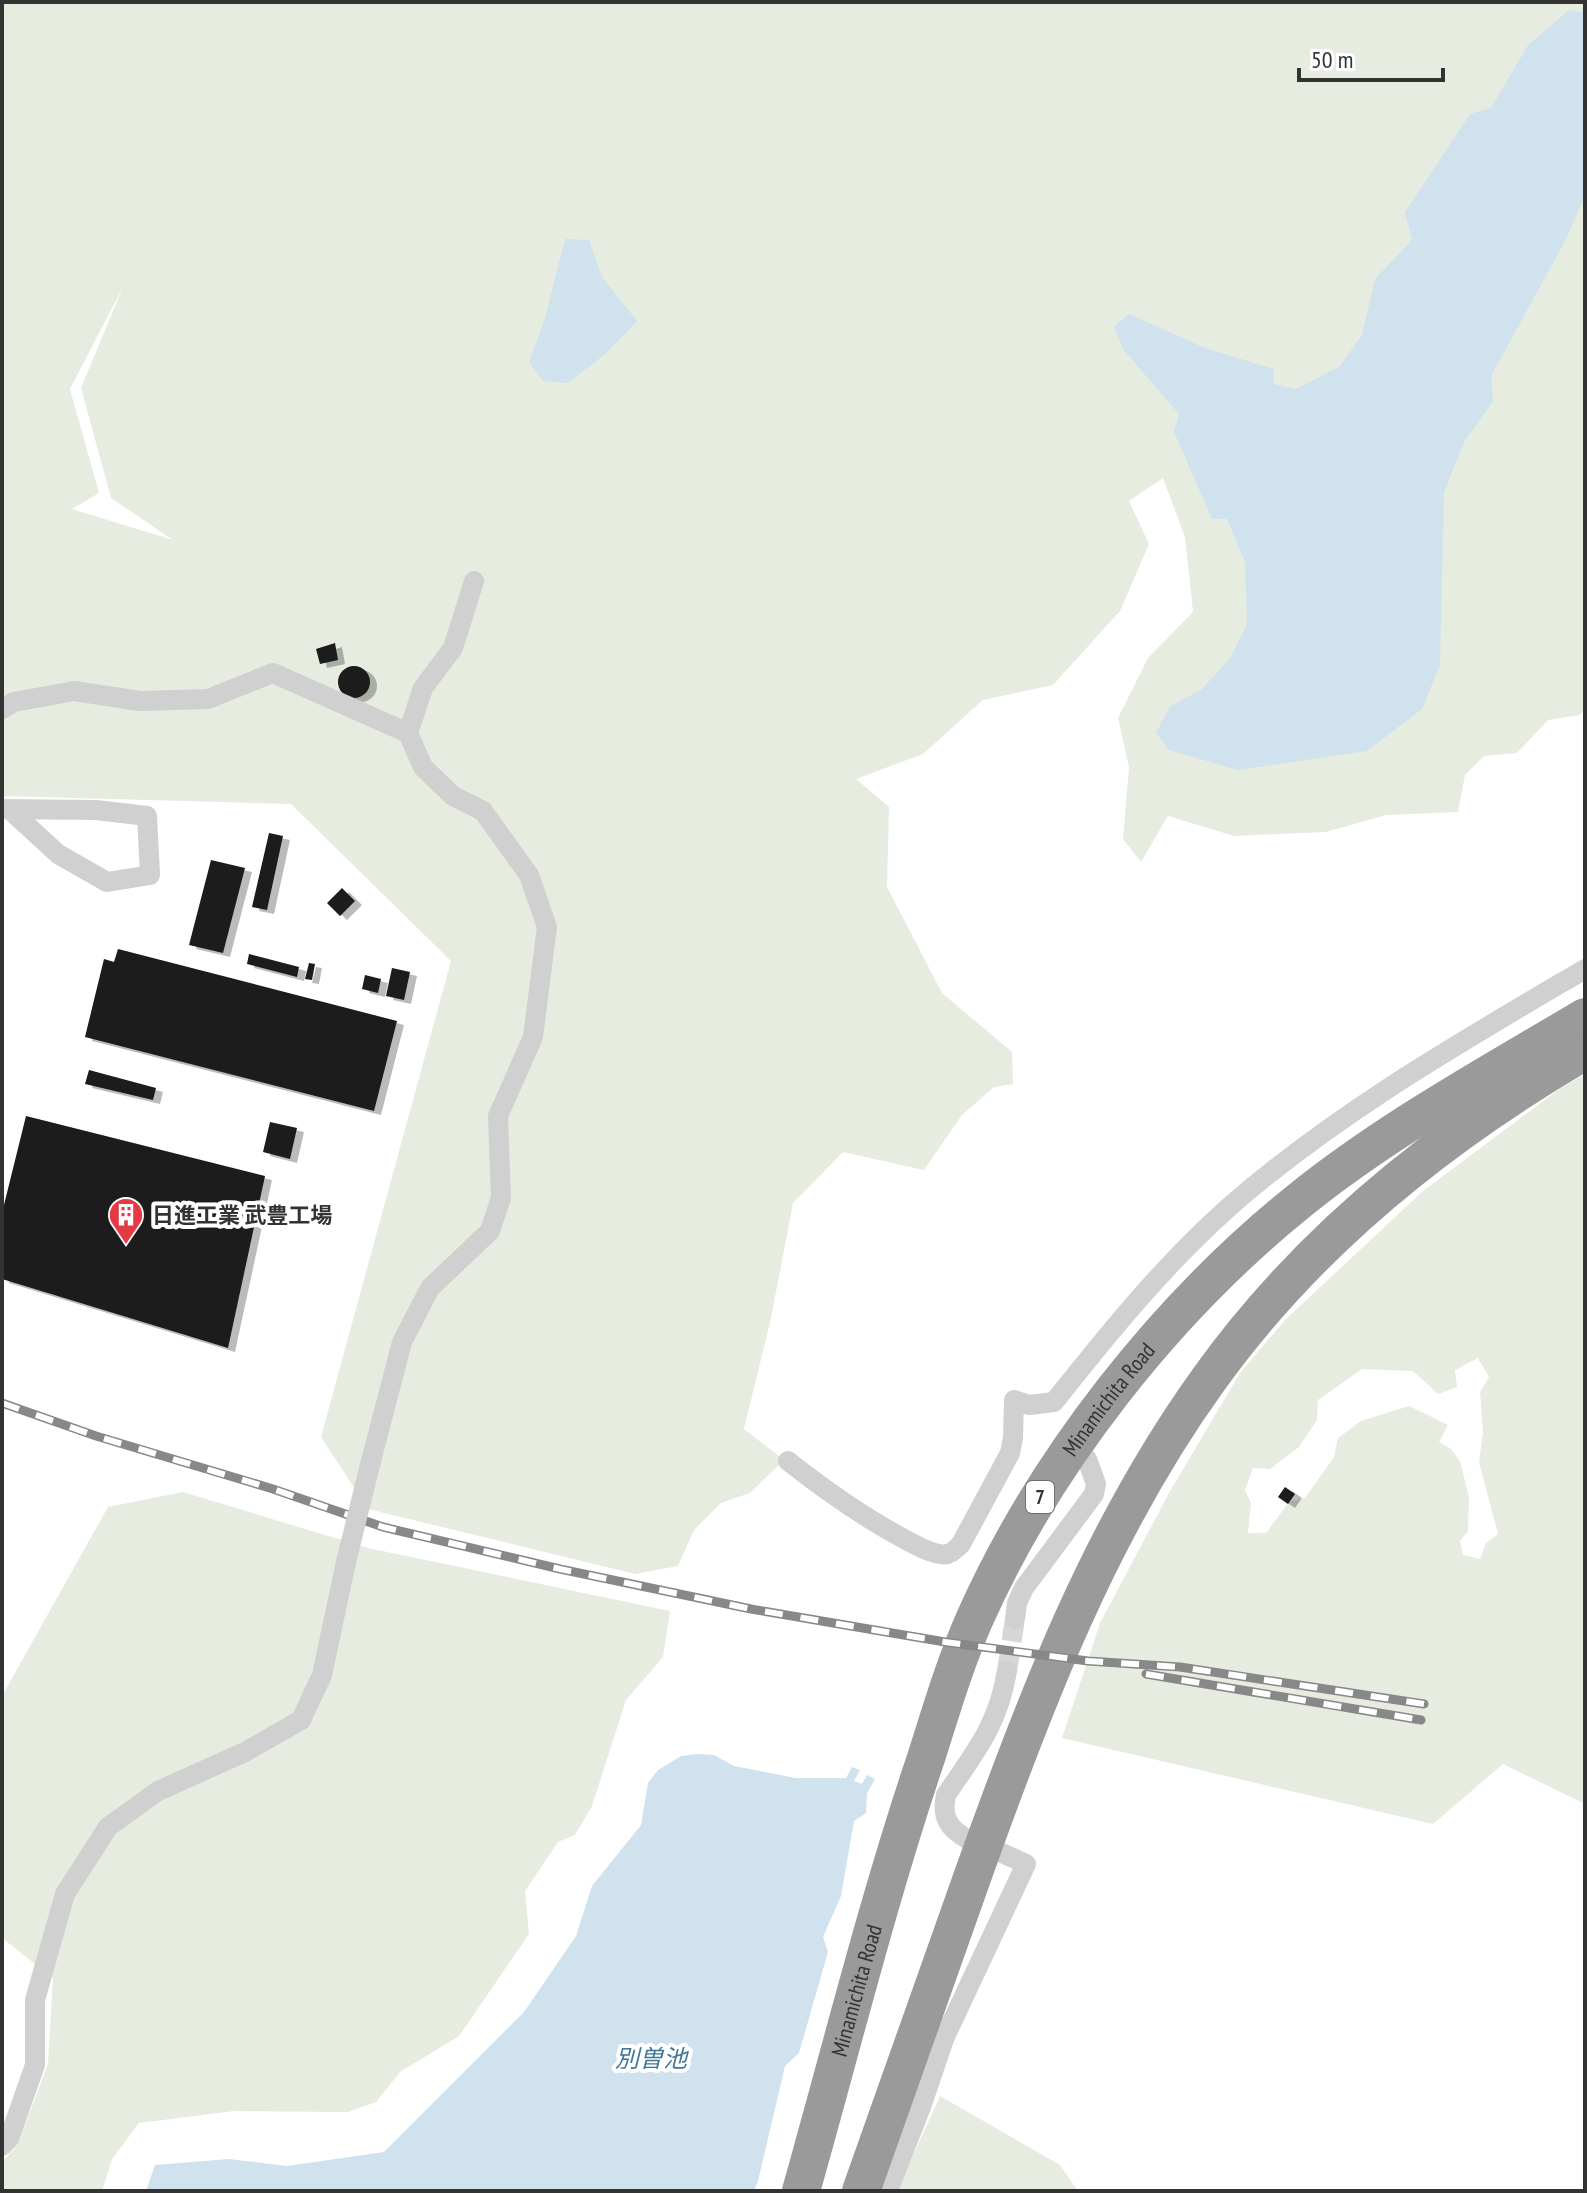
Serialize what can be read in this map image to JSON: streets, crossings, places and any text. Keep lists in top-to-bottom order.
{
  "streets": {
    "highway": ["Minamichita Road", "7"]
  },
  "water": ["別曽池"],
  "places": {
    "building": ["日進工業 武豊工場"]
  },
  "scale_bar": "50 m"
}
